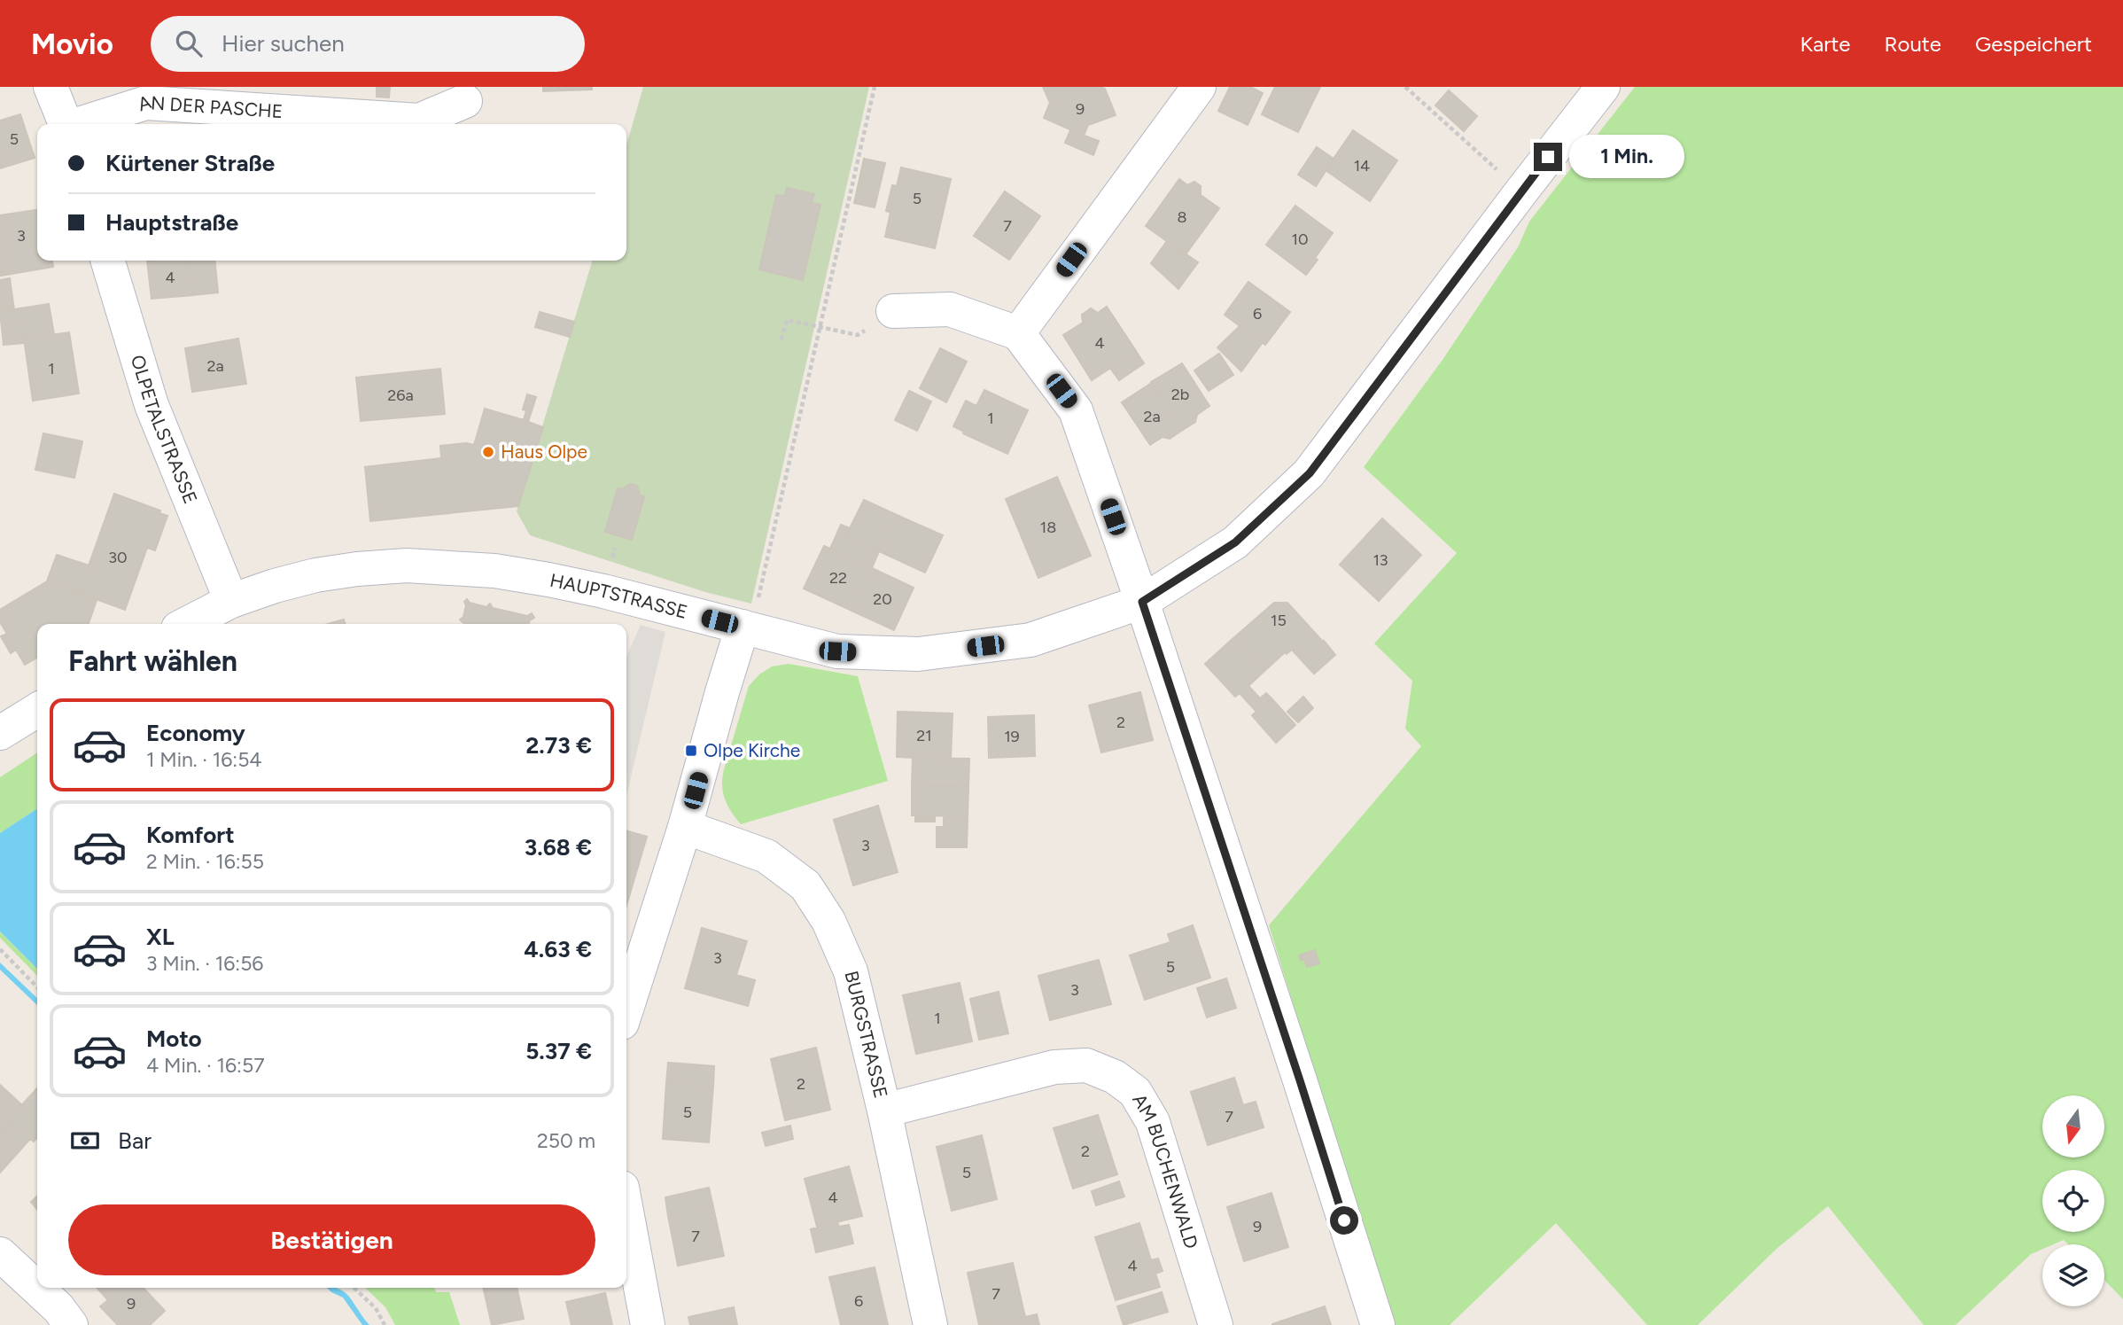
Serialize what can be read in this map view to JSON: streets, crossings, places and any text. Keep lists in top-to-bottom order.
{
  "streets": {
    "street": [
      "AN DER PASCHE",
      "OLPETALSTRASSE",
      "HAUPTSTRASSE",
      "BURGSTRASSE",
      "AM BUCHENWALD"
    ]
  },
  "crossings": [
    ["OLPETALSTRASSE", "HAUPTSTRASSE"],
    ["BURGSTRASSE", "AM BUCHENWALD"]
  ],
  "places": {
    "other": ["Haus Olpe"],
    "transit": ["Olpe Kirche"]
  },
  "house_numbers": [
    "9",
    "5",
    "14",
    "5",
    "8",
    "7",
    "3",
    "10",
    "4",
    "6",
    "4",
    "2a",
    "1",
    "2b",
    "26a",
    "2a",
    "1",
    "18",
    "30",
    "13",
    "22",
    "20",
    "15",
    "2",
    "21",
    "19",
    "3",
    "3",
    "5",
    "3",
    "1",
    "2",
    "5",
    "7",
    "2",
    "5",
    "4",
    "9",
    "7",
    "4",
    "7",
    "6",
    "9"
  ],
  "north": "bottom",
  "page": {
    "header": "Movio",
    "search": "Hier suchen",
    "nav": ["Karte", "Route", "Gespeichert"],
    "banner": ["Kürtener Straße", "Hauptstraße"],
    "bubble": "1 Min.",
    "heading": "Fahrt wählen",
    "list": [
      {
        "name": "Economy",
        "note": "1 Min. · 16:54",
        "value": "2.73 €"
      },
      {
        "name": "Komfort",
        "note": "2 Min. · 16:55",
        "value": "3.68 €"
      },
      {
        "name": "XL",
        "note": "3 Min. · 16:56",
        "value": "4.63 €"
      },
      {
        "name": "Moto",
        "note": "4 Min. · 16:57",
        "value": "5.37 €"
      }
    ],
    "pay": ["Bar", "250 m"],
    "buttons": "Bestätigen"
  }
}
